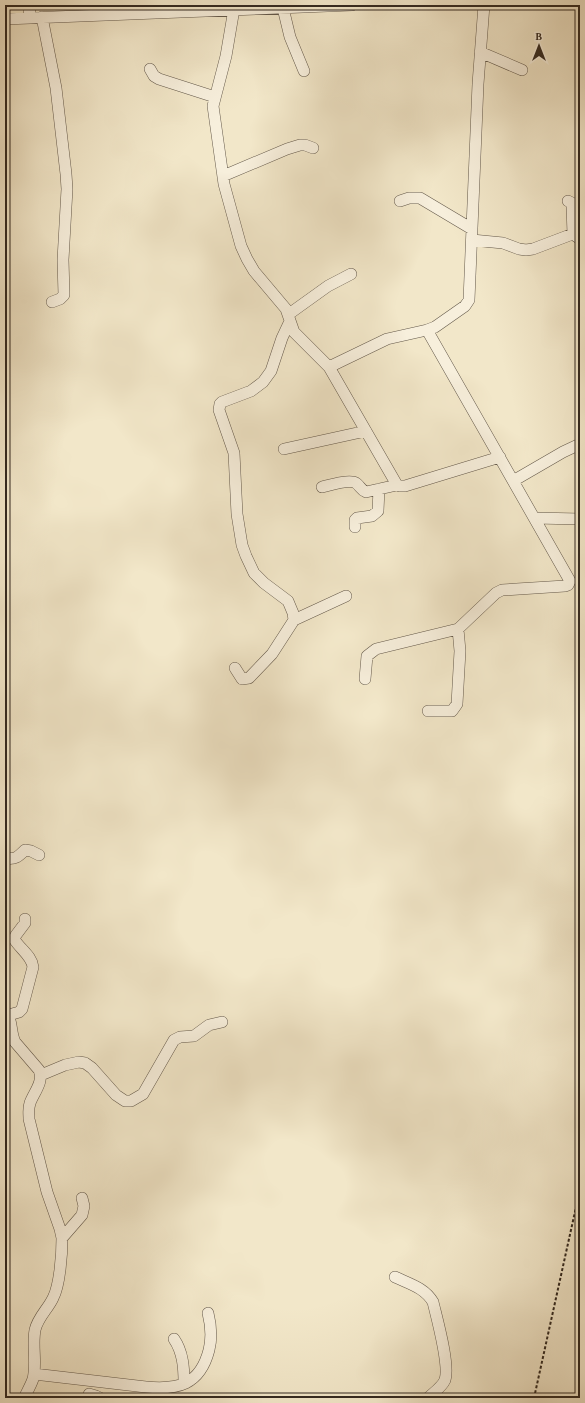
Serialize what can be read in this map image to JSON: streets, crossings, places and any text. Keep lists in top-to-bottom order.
{
  "north": "top"
}
